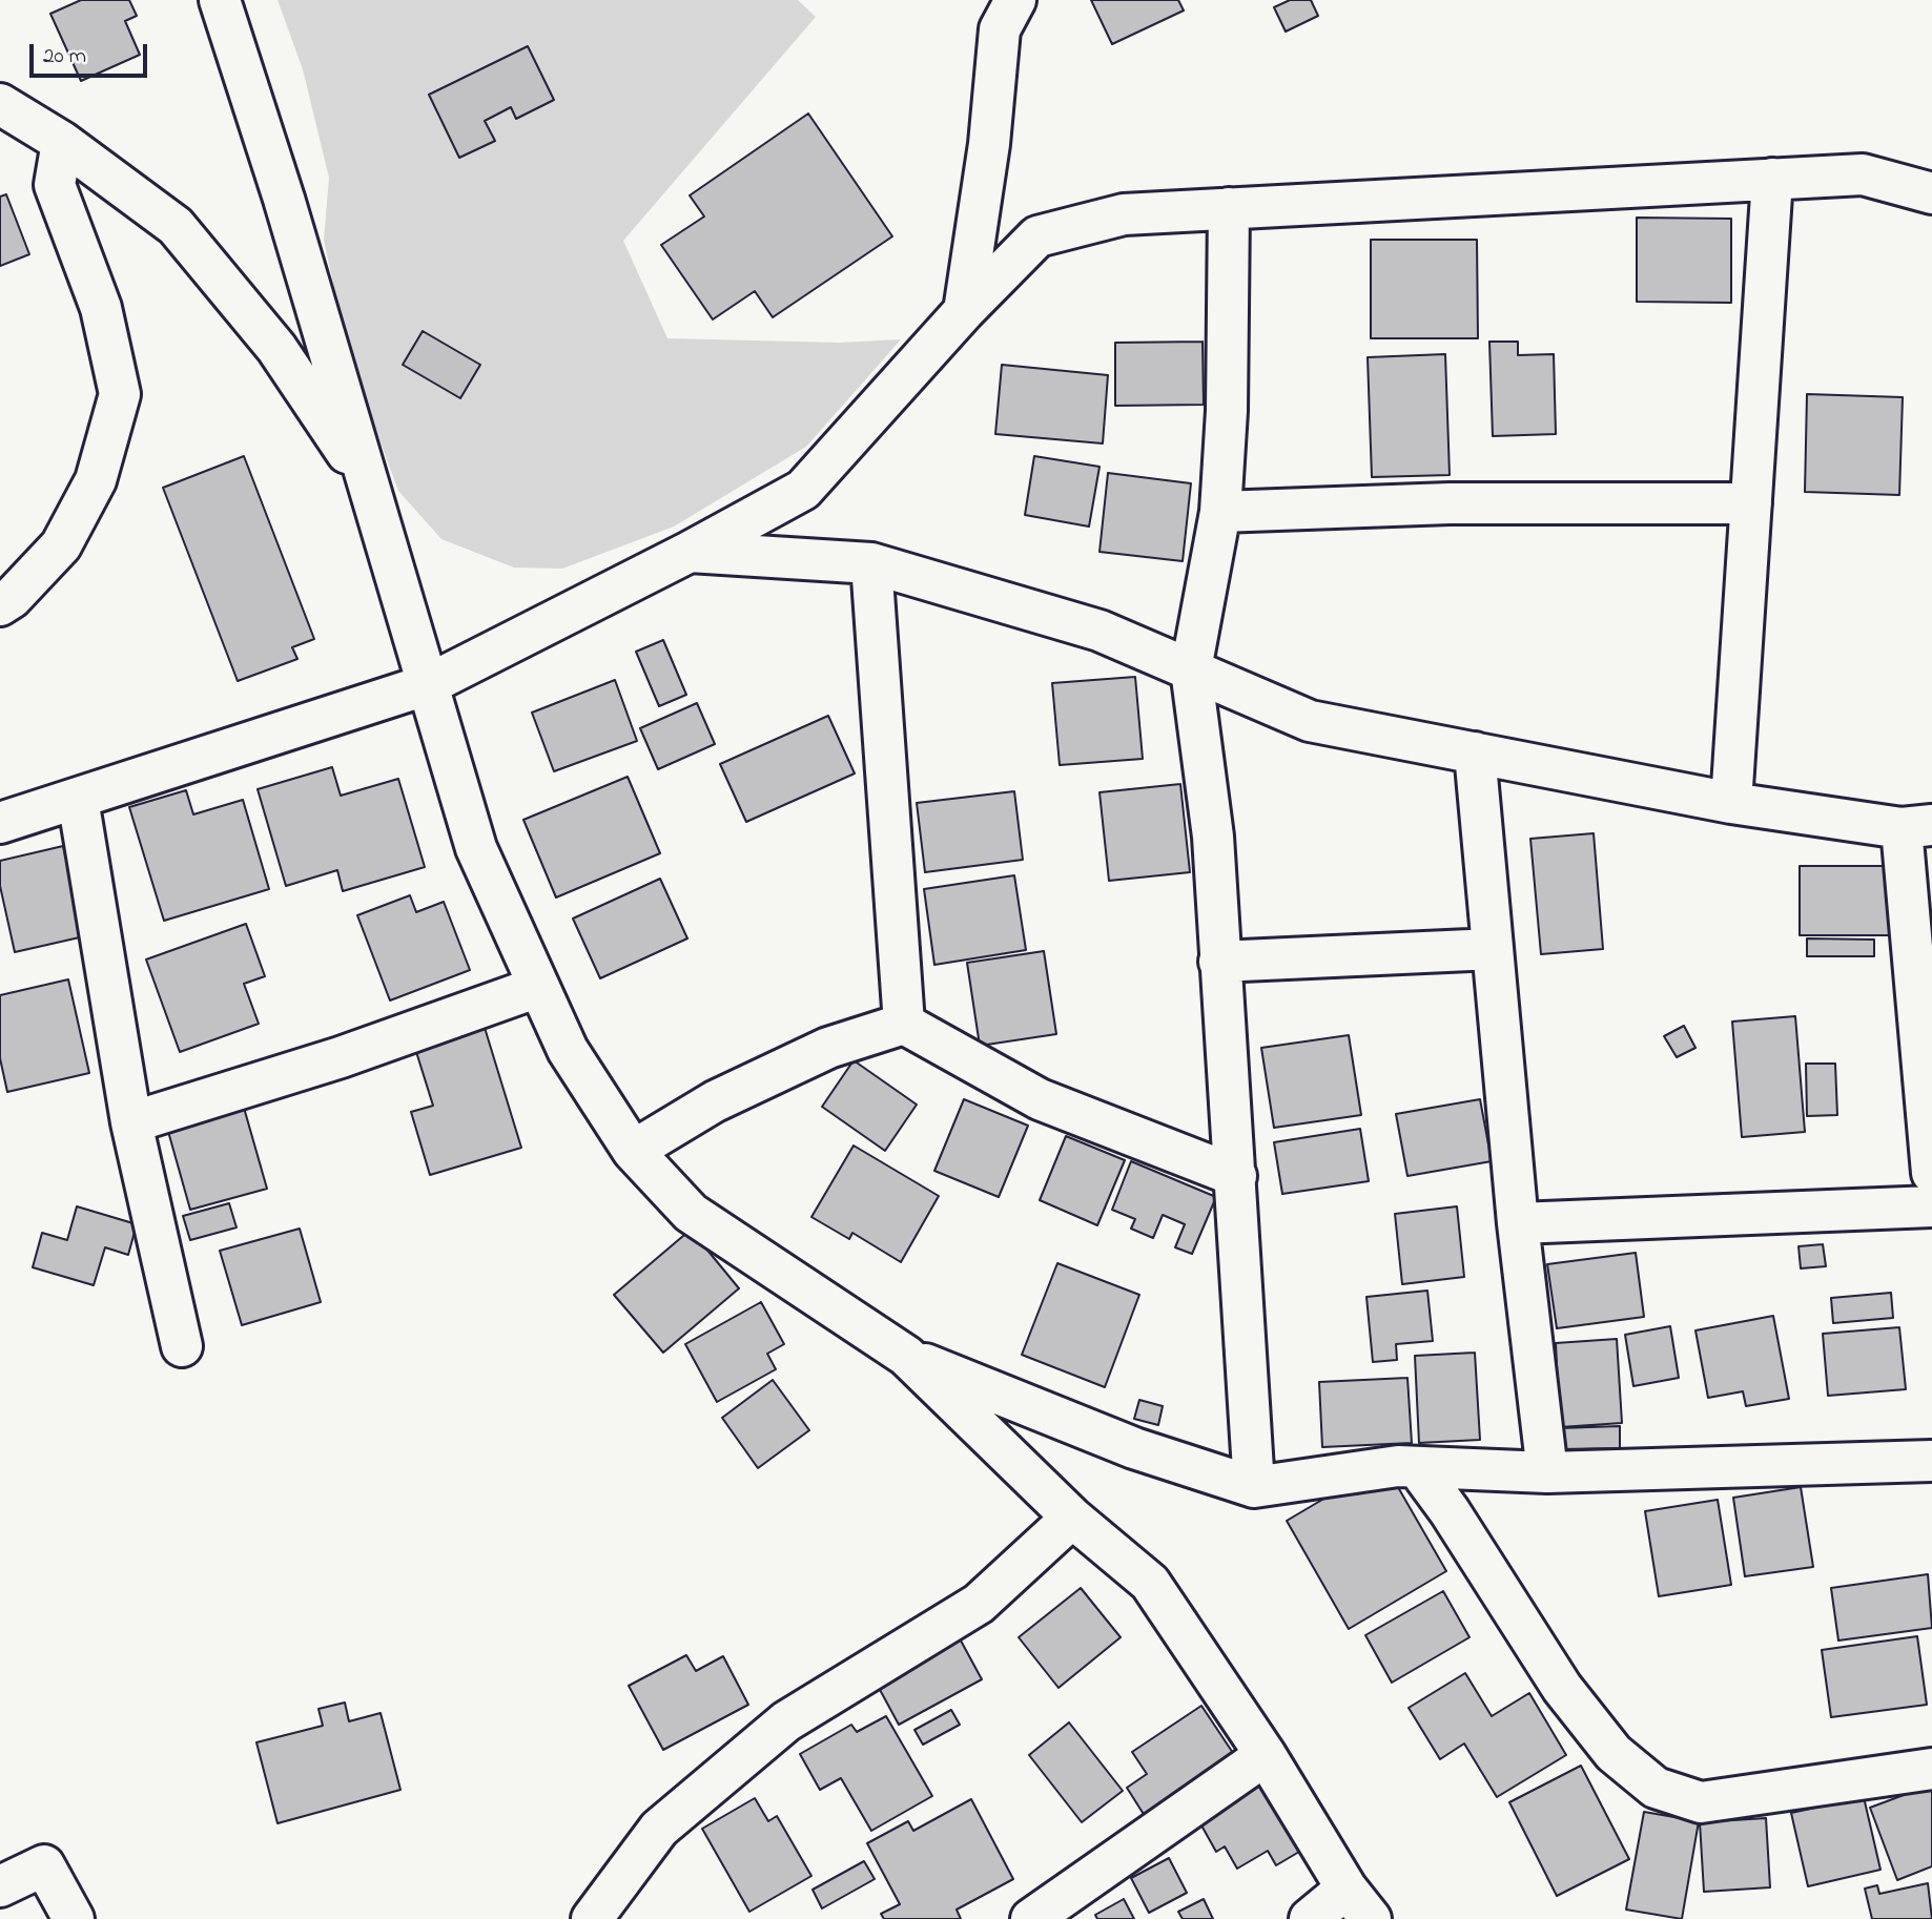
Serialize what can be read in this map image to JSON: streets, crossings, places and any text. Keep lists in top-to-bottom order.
{
  "scale_bar": "20 m"
}
